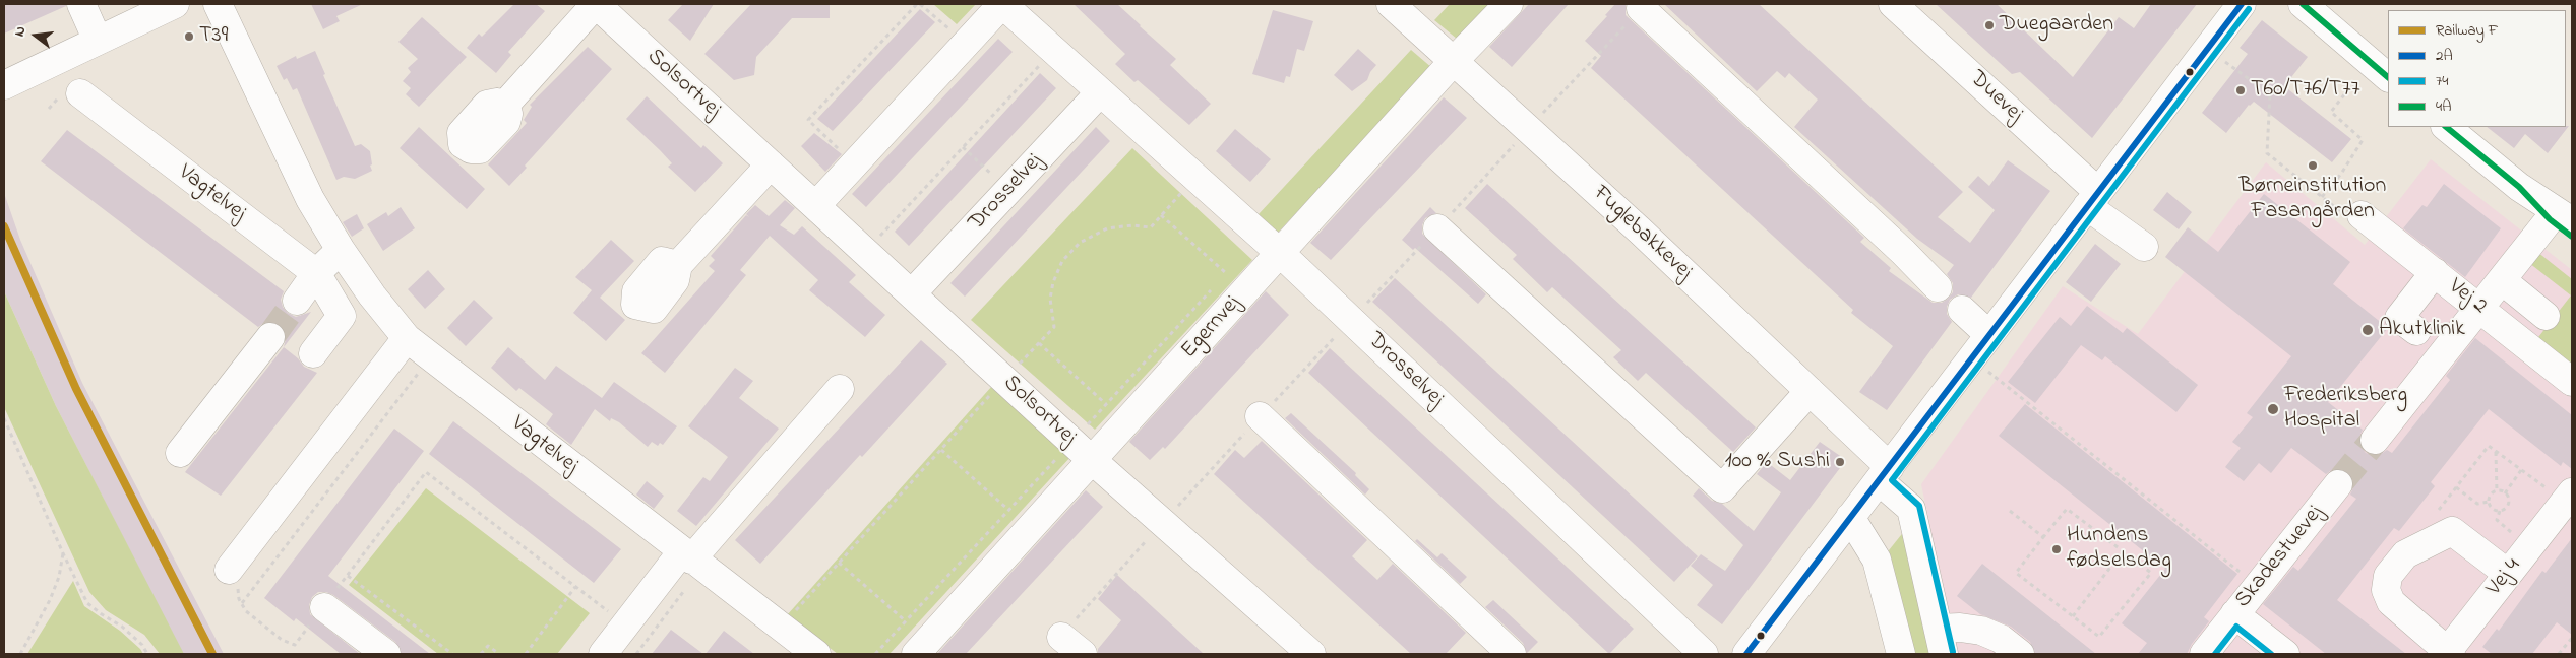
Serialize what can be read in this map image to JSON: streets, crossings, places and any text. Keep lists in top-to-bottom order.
{
  "streets": {
    "street": [
      "Solsortvej",
      "Duevej",
      "Drosselvej",
      "Vagtelvej",
      "Fuglebakkevej",
      "Vej 2",
      "Egernvej",
      "Skadestuevej",
      "Vej 4"
    ]
  },
  "crossings": [
    ["Solsortvej", "Drosselvej"],
    ["Solsortvej", "Egernvej"],
    ["Drosselvej", "Egernvej"],
    ["Fuglebakkevej", "Egernvej"]
  ],
  "places": [
    "Duegaarden",
    "T39",
    "T60/T76/T77",
    "Børneinstitution Fasangården",
    "Akutklinik",
    "Frederiksberg Hospital",
    "100 % Sushi",
    "Hundens fødselsdag"
  ],
  "lines": [
    "transit line 2A",
    "transit line 4A",
    "transit line 74",
    "rail line F"
  ],
  "legend": [
    "Railway F",
    "2A",
    "74",
    "4A"
  ],
  "north": "left"
}
